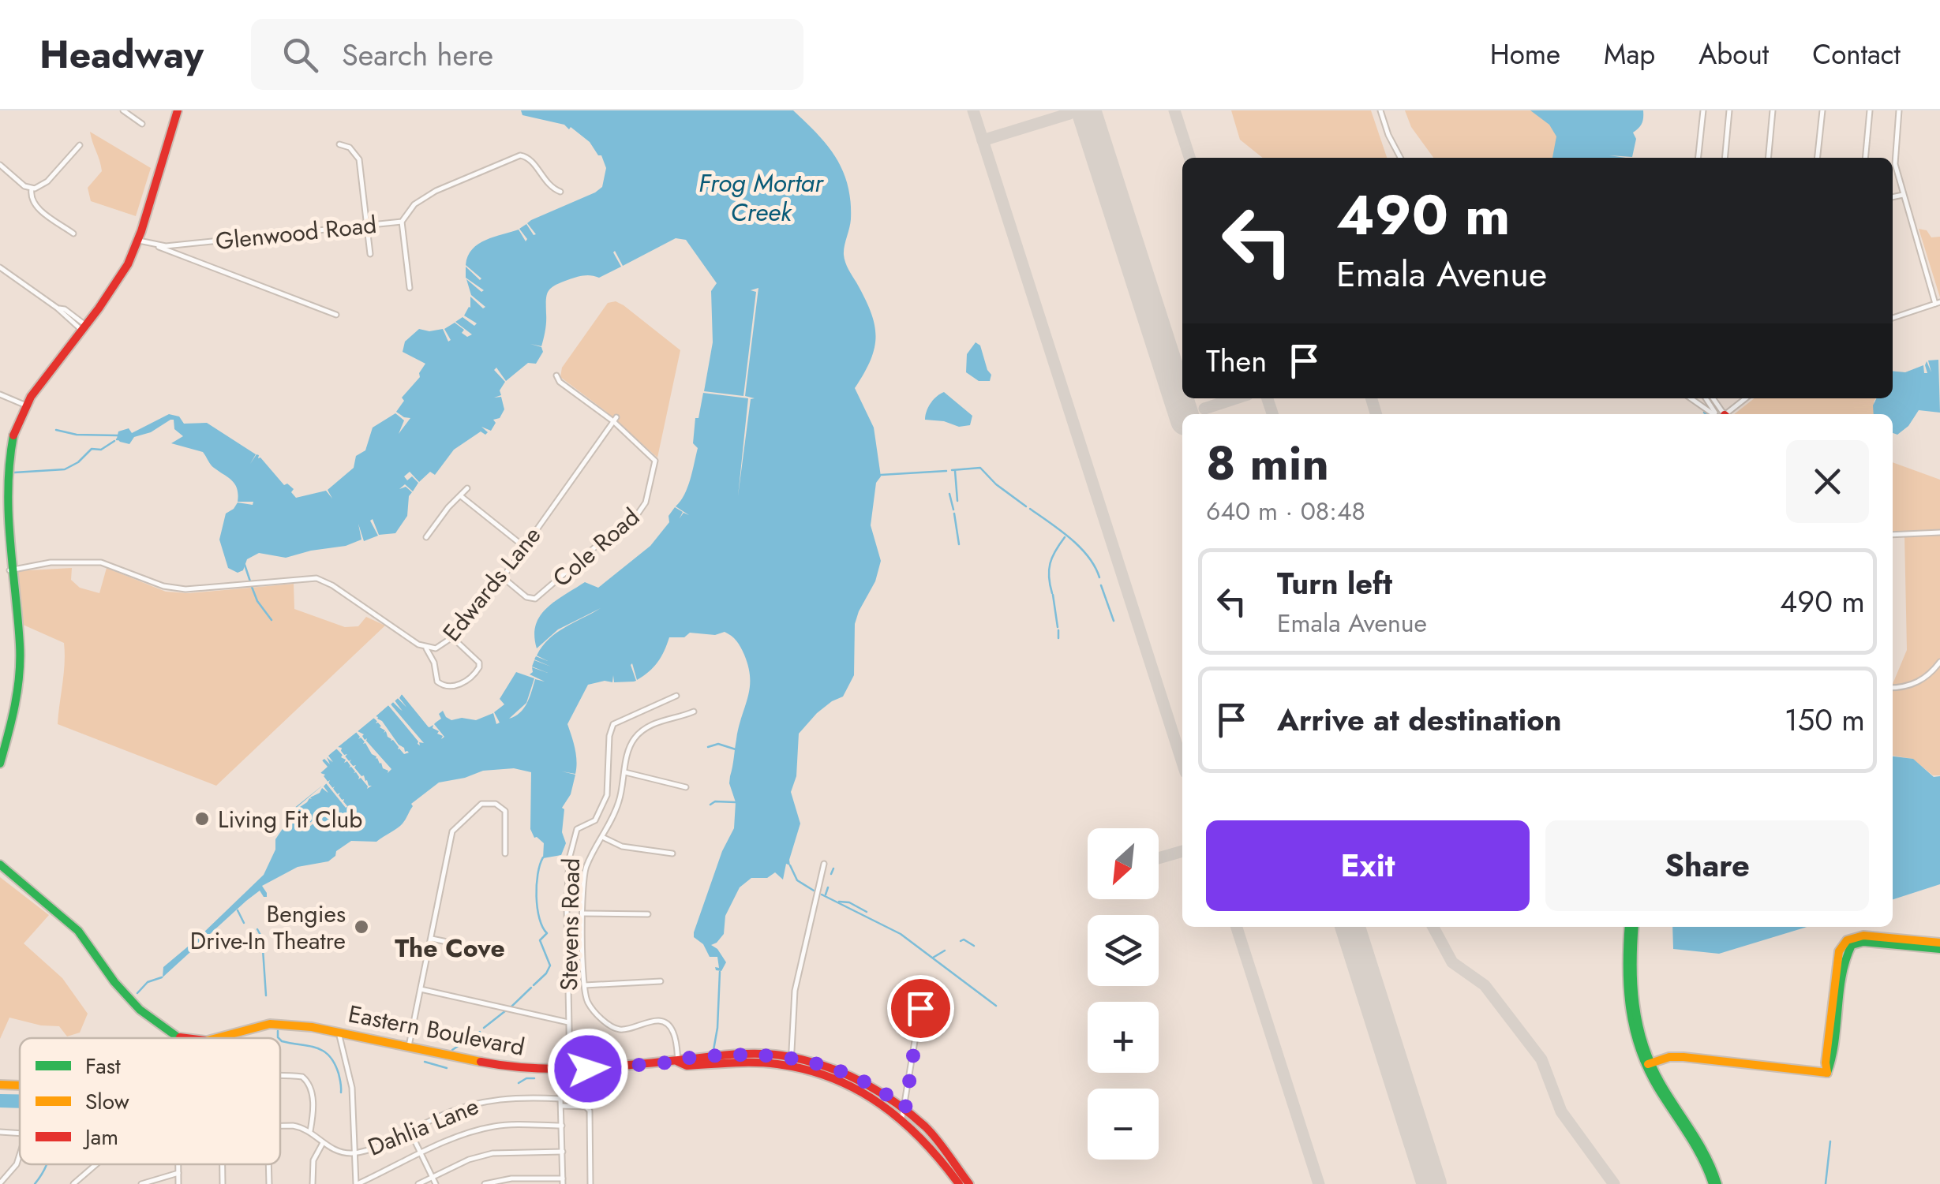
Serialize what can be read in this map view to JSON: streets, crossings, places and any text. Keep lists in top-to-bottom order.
{
  "streets": {
    "street": [
      "Glenwood Road",
      "Cole Road",
      "Edwards Lane",
      "Stevens Road",
      "Eastern Boulevard",
      "Dahlia Lane"
    ]
  },
  "crossings": [
    ["Cole Road", "Edwards Lane"],
    ["Stevens Road", "Eastern Boulevard"]
  ],
  "districts": ["The Cove"],
  "water": ["Frog Mortar Creek"],
  "places": ["Living Fit Club", "Bengies Drive-In Theatre"],
  "legend": ["Fast", "Slow", "Jam"],
  "north": "bottom left",
  "page": {
    "header": "Headway",
    "search": "Search here",
    "nav": [
      "Home",
      "Map",
      "About",
      "Contact"
    ],
    "turn": ["490 m", "Emala Avenue"],
    "then": "Then",
    "heading": ["8 min", "640 m · 08:48"],
    "list": [
      {
        "name": "Turn left",
        "note": "Emala Avenue",
        "value": "490 m"
      },
      {
        "name": "Arrive at destination",
        "value": "150 m"
      }
    ],
    "buttons": ["Exit", "Share"],
    "map_buttons": ["+", "−"]
  }
}
